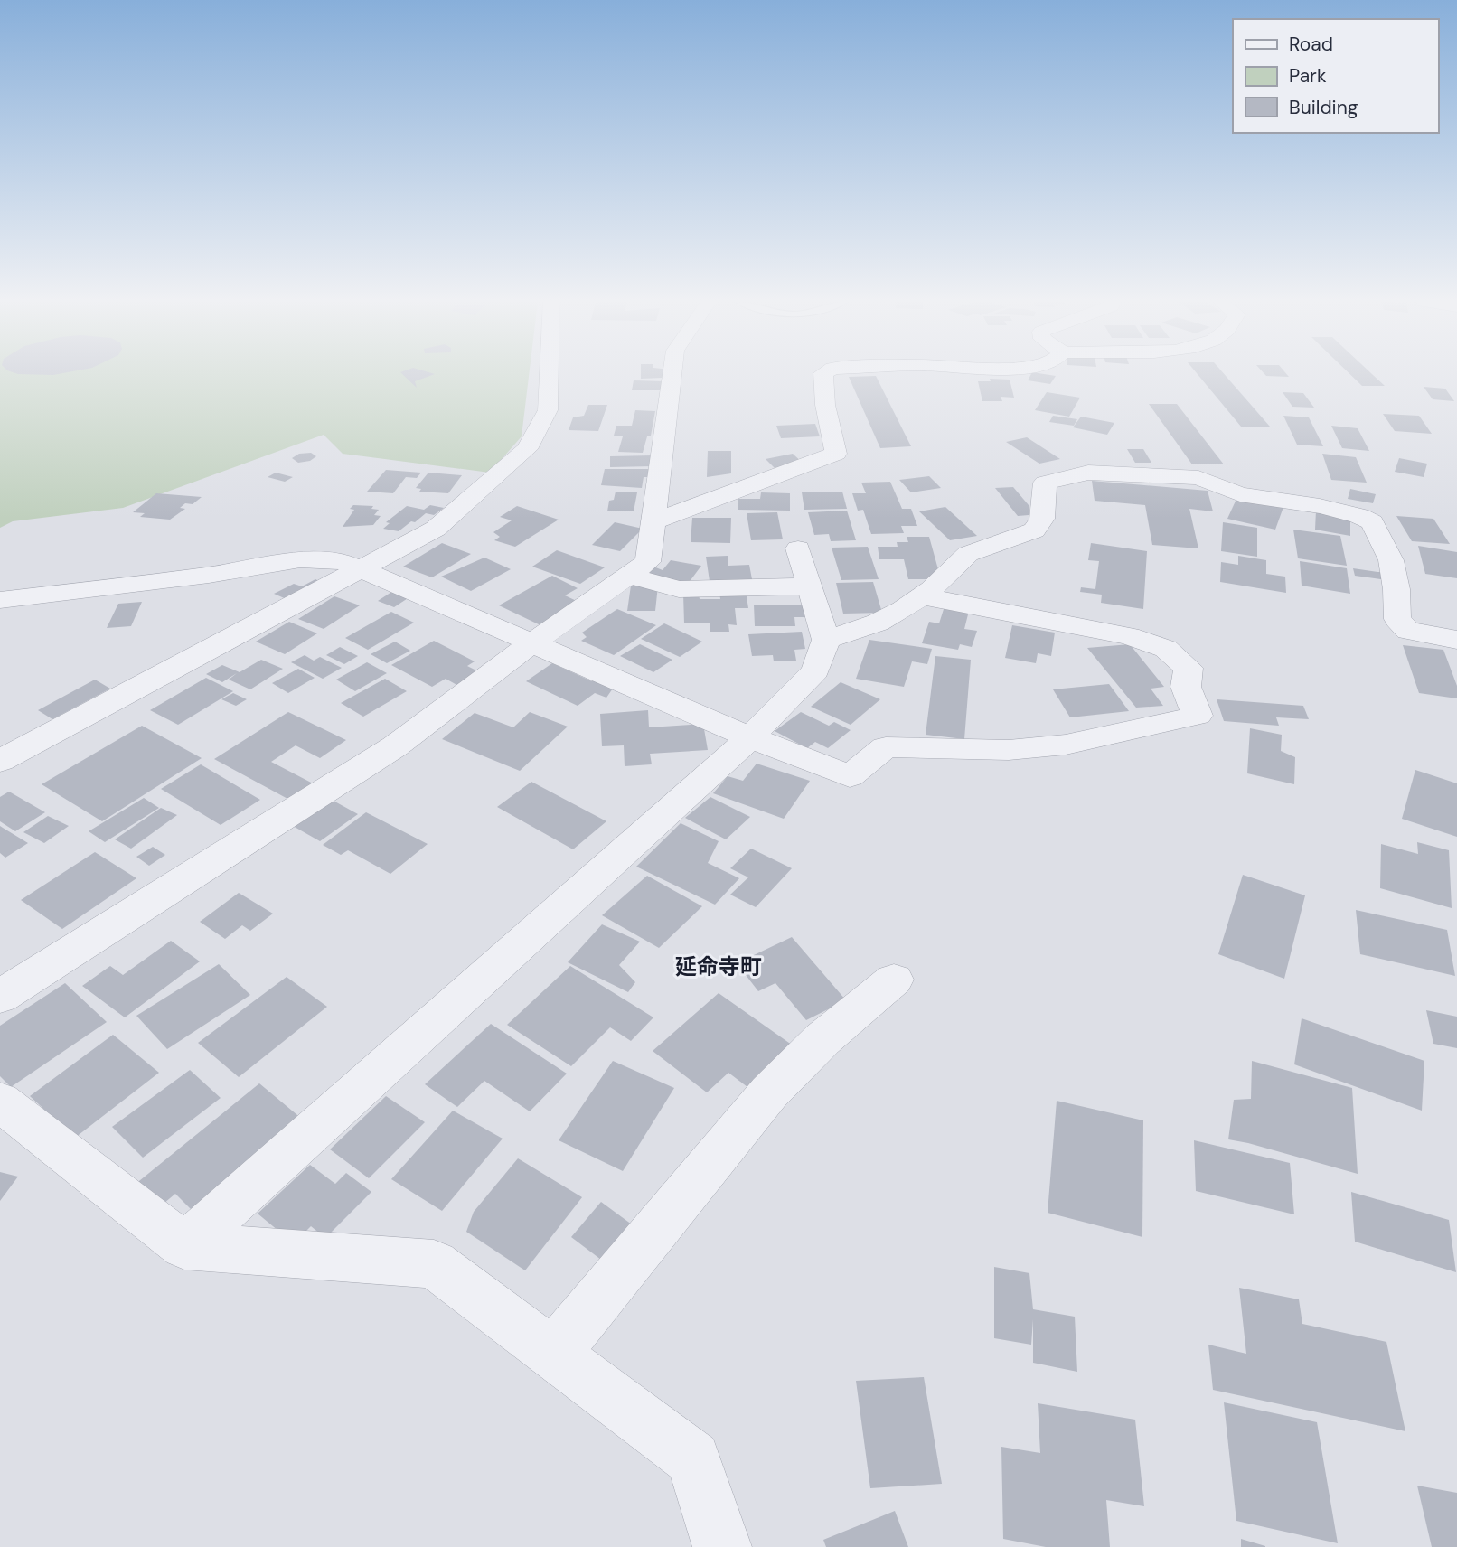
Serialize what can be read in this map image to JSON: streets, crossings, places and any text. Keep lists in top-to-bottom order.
{
  "districts": ["延命寺町"],
  "legend": ["Road", "Park", "Building"]
}
